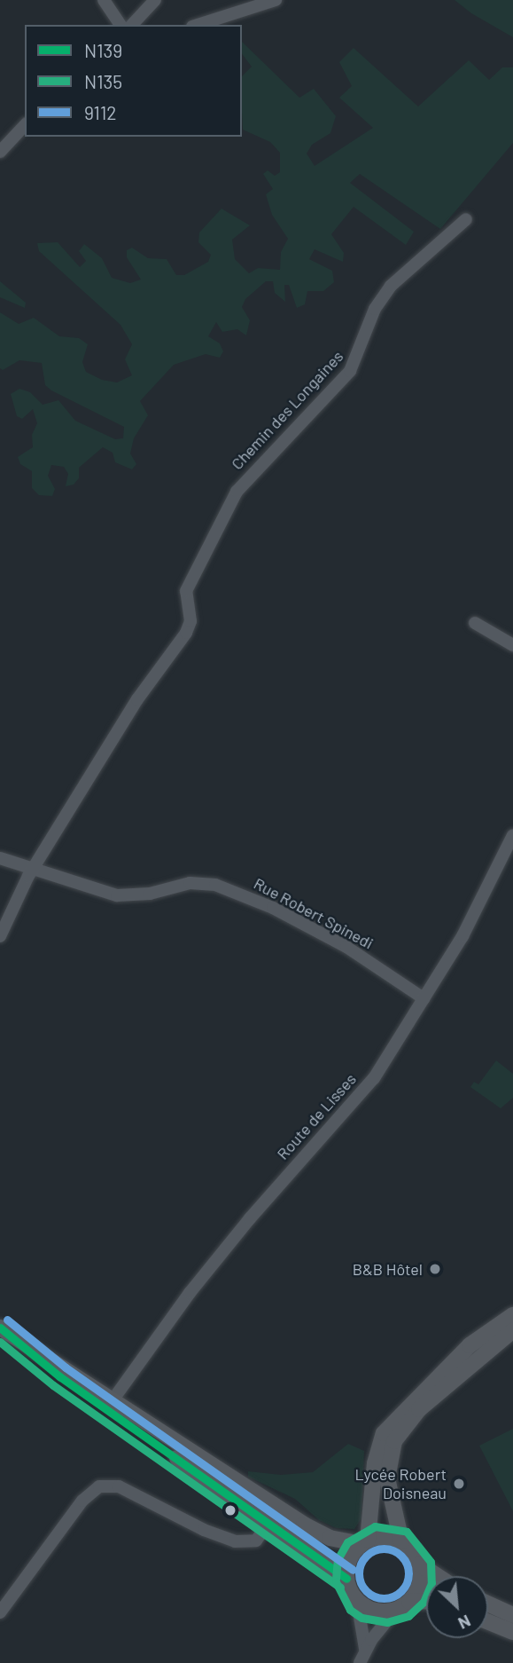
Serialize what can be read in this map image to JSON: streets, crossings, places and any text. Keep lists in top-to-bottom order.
{
  "streets": {
    "street": ["Chemin des Longaines", "Rue Robert Spinedi", "Route de Lisses"]
  },
  "crossings": [
    ["Chemin des Longaines", "Rue Robert Spinedi"],
    ["Rue Robert Spinedi", "Route de Lisses"]
  ],
  "places": ["B&B Hôtel", "Lycée Robert Doisneau"],
  "lines": ["transit line 9112", "transit line N139", "transit line N135"],
  "legend": ["N139", "N135", "9112"],
  "north": "bottom right"
}
